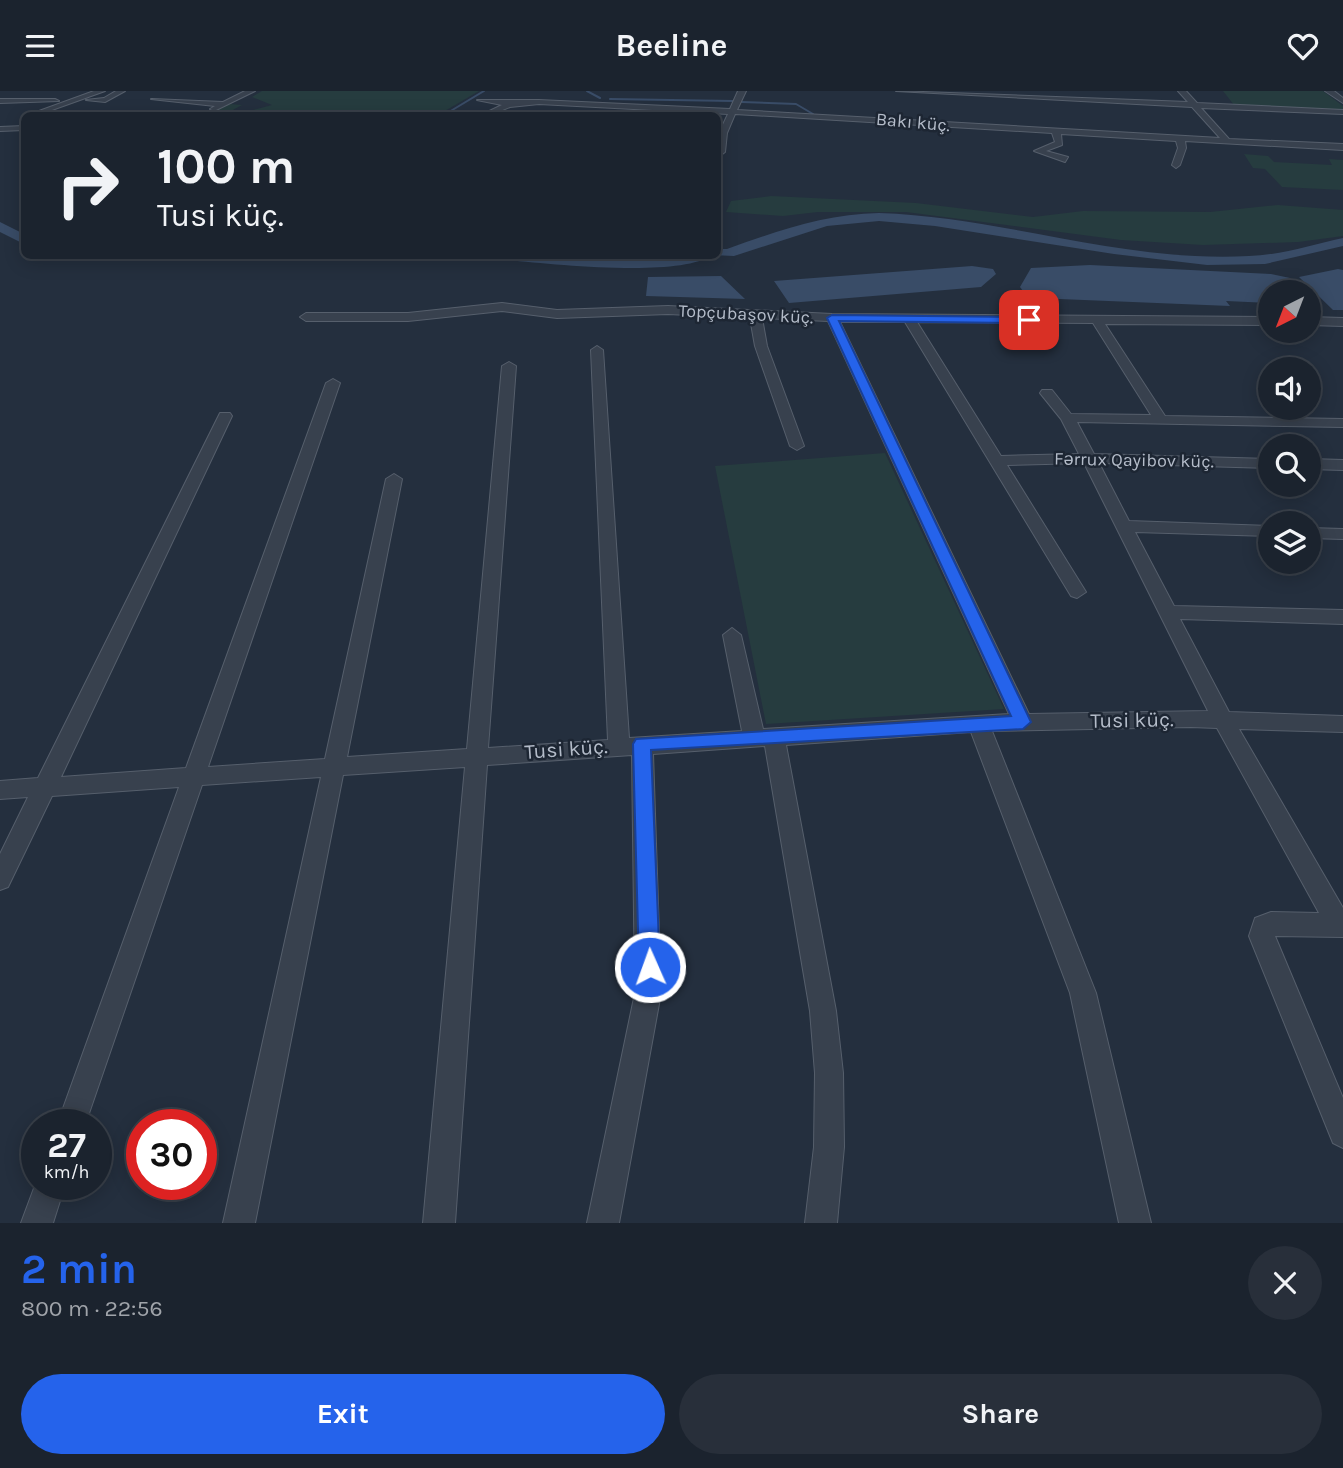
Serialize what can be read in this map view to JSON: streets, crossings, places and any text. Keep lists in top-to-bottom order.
{
  "streets": {
    "street": [
      "Bakı küç.",
      "Topçubaşov küç.",
      "Fərrux Qayibov küç.",
      "Tusi küç."
    ]
  },
  "north": "bottom left",
  "page": {
    "header": "Beeline",
    "turn": ["100 m", "Tusi küç."],
    "speed": "27 km/h",
    "limit": "30",
    "heading": ["2 min", "800 m · 22:56"],
    "buttons": ["Exit", "Share"]
  }
}
